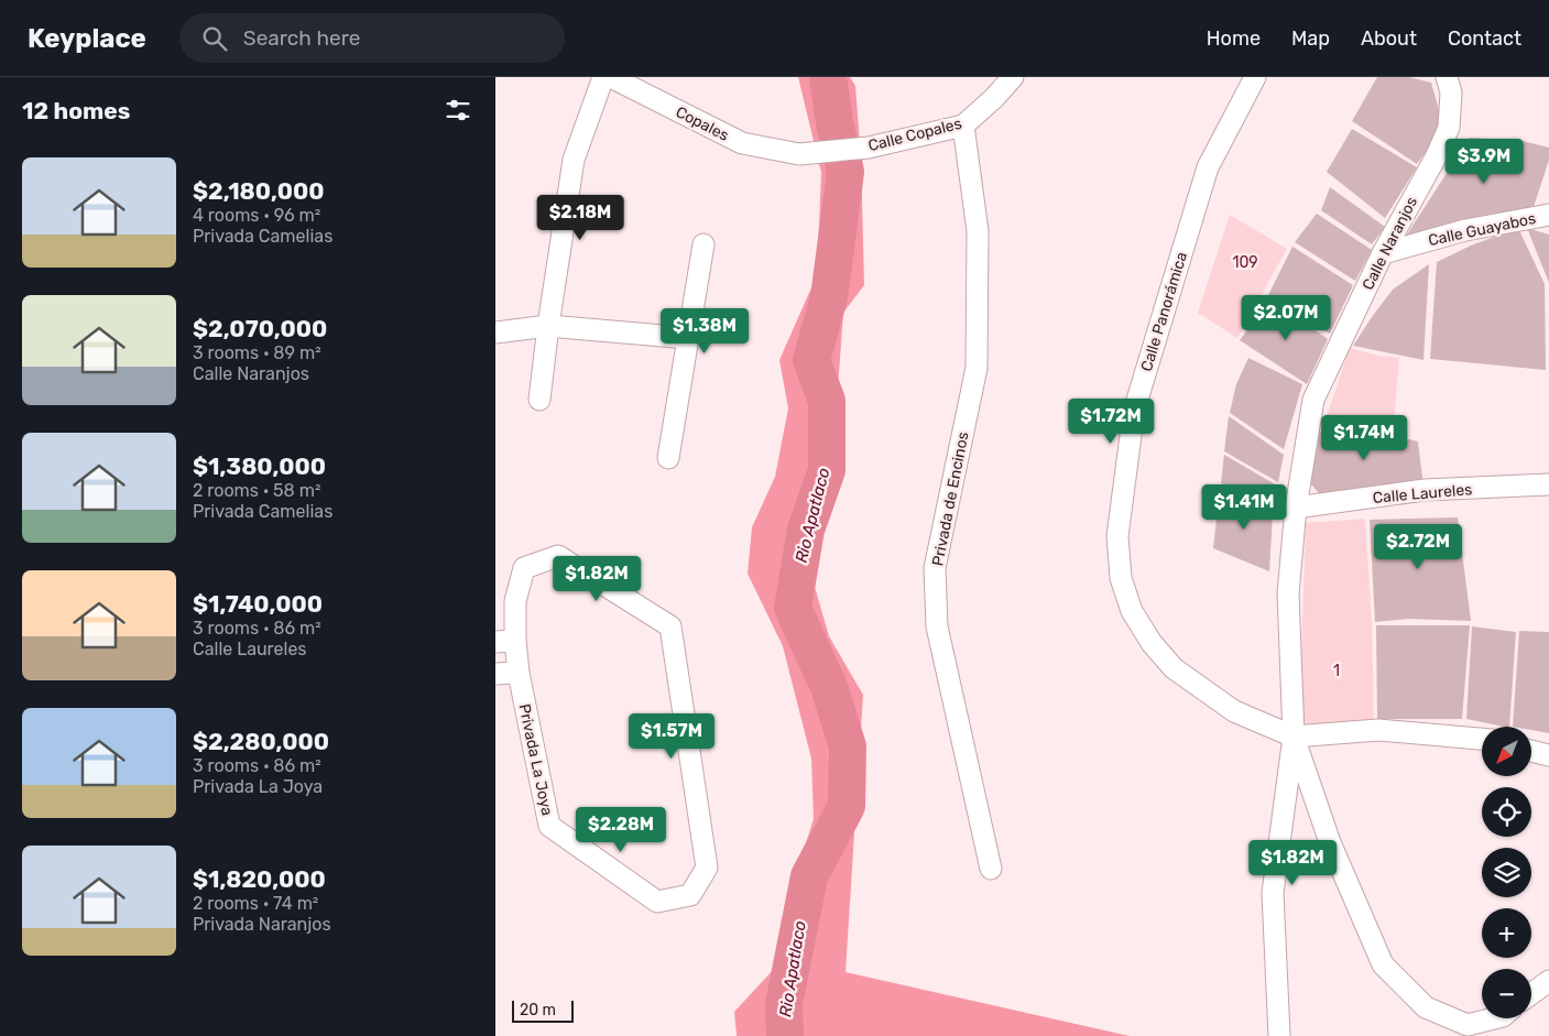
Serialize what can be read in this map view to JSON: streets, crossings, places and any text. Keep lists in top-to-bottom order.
{
  "streets": {
    "street": [
      "Copales",
      "Calle Copales",
      "Calle Guayabos",
      "Calle Naranjos",
      "Calle Panorámica",
      "Calle Laureles",
      "Privada de Encinos",
      "Privada La Joya"
    ]
  },
  "crossings": [
    ["Copales", "Calle Copales"],
    ["Calle Copales", "Privada de Encinos"],
    ["Calle Guayabos", "Calle Naranjos"],
    ["Calle Naranjos", "Calle Panorámica"],
    ["Calle Naranjos", "Calle Laureles"]
  ],
  "water": ["Rio Apatlaco"],
  "parks": ["109", "1"],
  "scale_bar": "20 m",
  "north": "bottom left",
  "page": {
    "header": "Keyplace",
    "search": "Search here",
    "nav": [
      "Home",
      "Map",
      "About",
      "Contact"
    ],
    "heading": "12 homes",
    "price": [
      "$3.9M",
      "$2.18M",
      "$2.07M",
      "$1.38M",
      "$1.72M",
      "$1.74M",
      "$1.41M",
      "$2.72M",
      "$1.82M",
      "$1.57M",
      "$2.28M",
      "$1.82M"
    ],
    "list": [
      {
        "name": "$2,180,000",
        "note": "4 rooms · 96 m² · Privada Camelias"
      },
      {
        "name": "$2,070,000",
        "note": "3 rooms · 89 m² · Calle Naranjos"
      },
      {
        "name": "$1,380,000",
        "note": "2 rooms · 58 m² · Privada Camelias"
      },
      {
        "name": "$1,740,000",
        "note": "3 rooms · 86 m² · Calle Laureles"
      },
      {
        "name": "$2,280,000",
        "note": "3 rooms · 86 m² · Privada La Joya"
      },
      {
        "name": "$1,820,000",
        "note": "2 rooms · 74 m² · Privada Naranjos"
      }
    ],
    "map_buttons": ["+", "−"],
    "scale": "20 m"
  }
}
